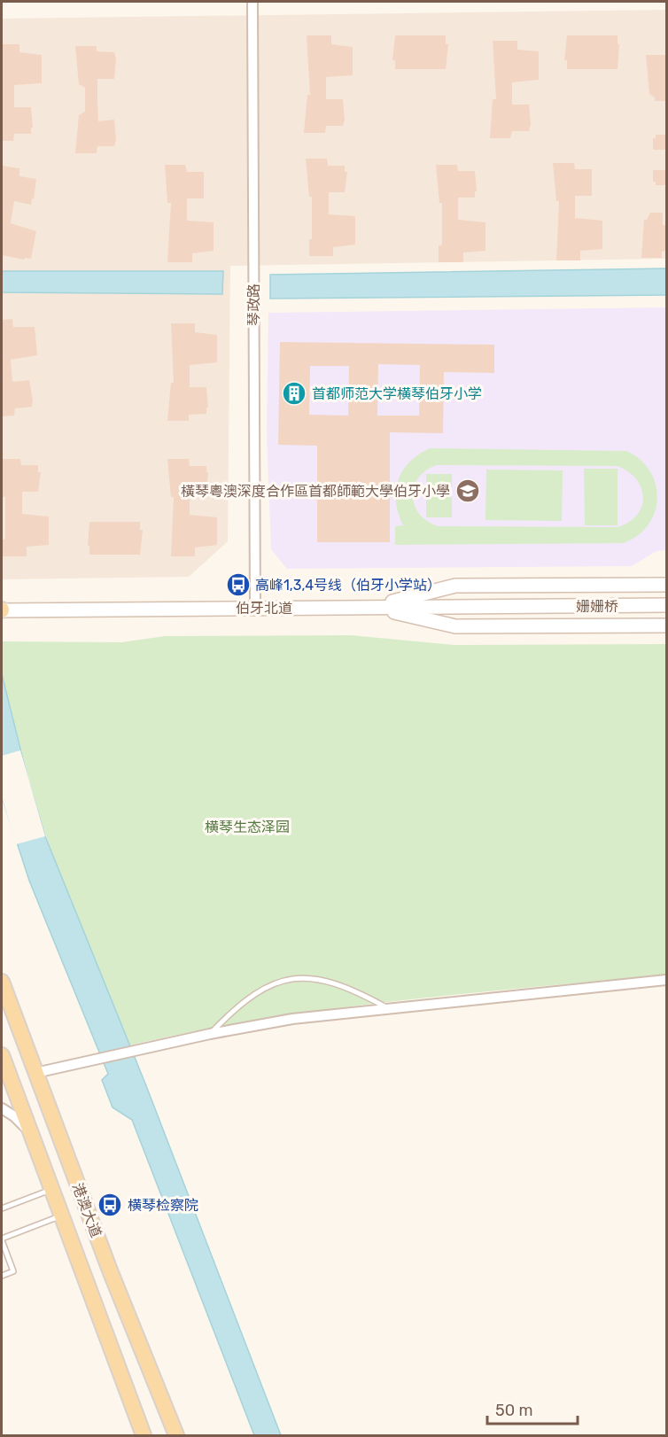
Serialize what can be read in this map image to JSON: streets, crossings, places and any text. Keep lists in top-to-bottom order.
{
  "streets": {
    "main road": ["姗姗桥", "伯牙北道", "港澳大道"],
    "street": ["琴政路"]
  },
  "crossings": [
    ["琴政路", "伯牙北道"],
    ["姗姗桥", "伯牙北道"]
  ],
  "parks": ["横琴生态泽园"],
  "places": {
    "building": ["首都师范大学横琴伯牙小学"],
    "school or university": ["橫琴粵澳深度合作區首都師範大學伯牙小學"],
    "bus stop": ["高峰1,3,4号线（伯牙小学站）", "横琴检察院"]
  },
  "scale_bar": "50 m"
}
